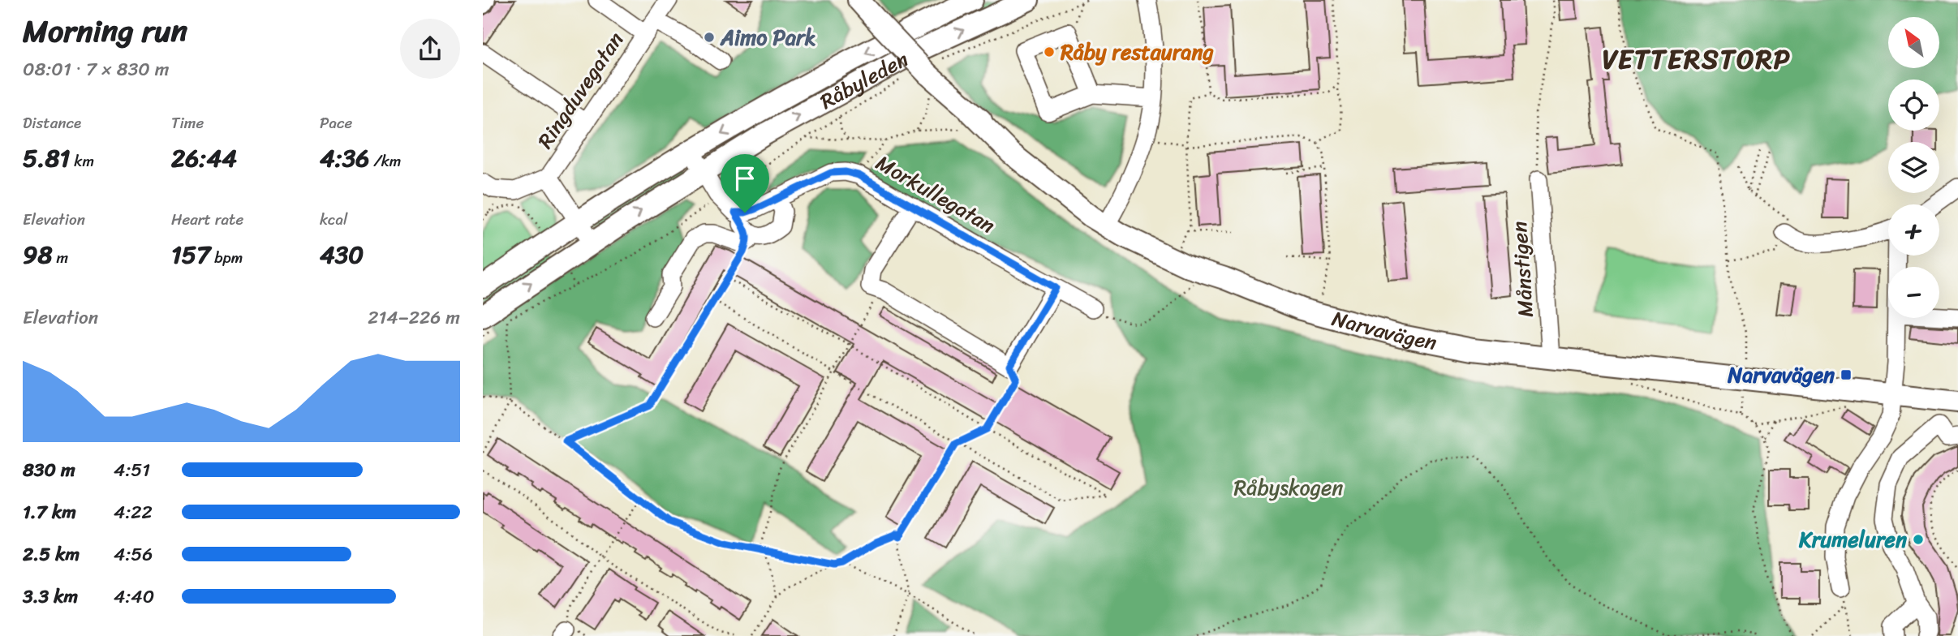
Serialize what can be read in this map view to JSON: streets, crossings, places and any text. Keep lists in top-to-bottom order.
{
  "streets": {
    "main road": ["Råbyleden", "Narvavägen"],
    "street": ["Ringduvegatan", "Morkullegatan", "Månstigen"]
  },
  "crossings": [
    ["Råbyleden", "Ringduvegatan"],
    ["Månstigen", "Narvavägen"]
  ],
  "districts": ["VETTERSTORP"],
  "parks": ["Råbyskogen"],
  "places": {
    "other": ["Aimo Park", "Råby restaurang", "Krumeluren"],
    "transit": ["Narvavägen"]
  },
  "north": "top left",
  "page": {
    "heading": ["Morning run", "08:01 · 7 × 830 m"],
    "map_buttons": ["+", "−"],
    "stats": [
      ["Distance", "5.81 km"],
      ["Time", "26:44"],
      ["Pace", "4:36 /km"],
      ["Elevation", "98 m"],
      ["Heart rate", "157 bpm"],
      ["kcal", "430"]
    ],
    "chart": ["Elevation", "214–226 m"],
    "list": [
      {
        "name": "830 m",
        "note": "4:51"
      },
      {
        "name": "1.7 km",
        "note": "4:22"
      },
      {
        "name": "2.5 km",
        "note": "4:56"
      },
      {
        "name": "3.3 km",
        "note": "4:40"
      }
    ]
  }
}
